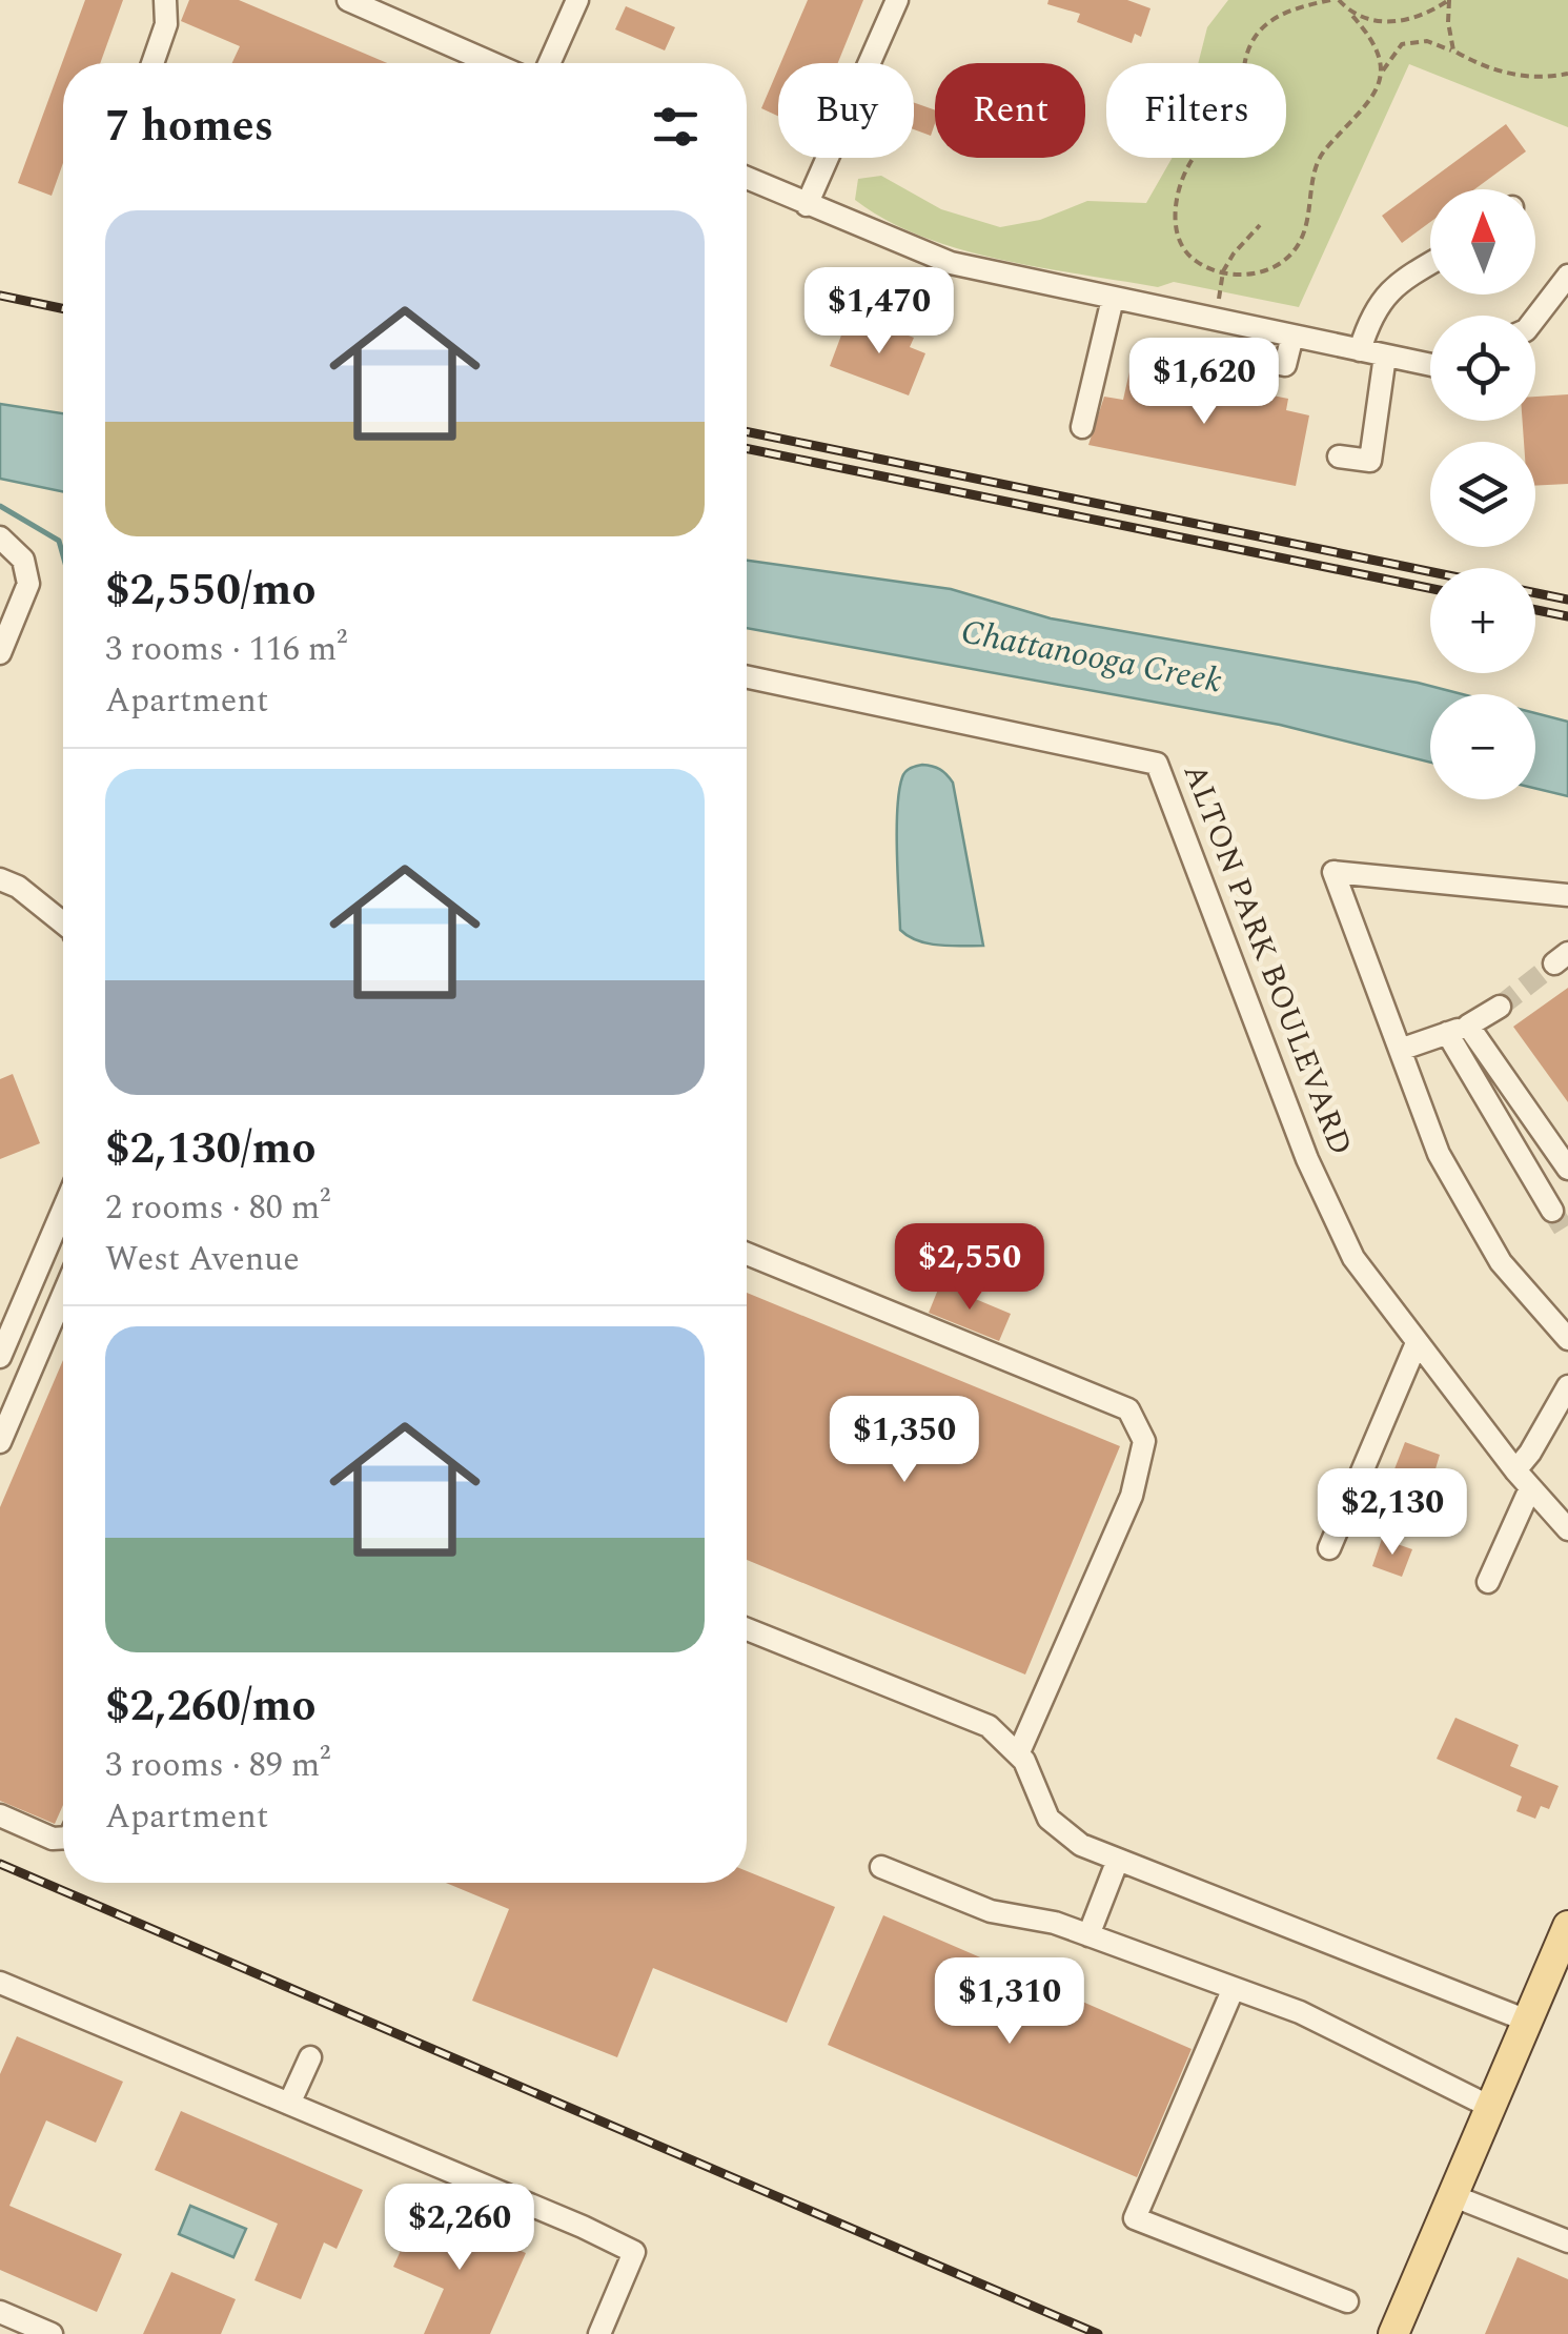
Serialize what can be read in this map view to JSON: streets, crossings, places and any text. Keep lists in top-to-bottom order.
{
  "streets": {
    "street": ["ALTON PARK BOULEVARD"]
  },
  "water": ["Chattanooga Creek"],
  "north": "top",
  "page": {
    "chip": ["Buy", "Rent", "Filters"],
    "heading": "7 homes",
    "map_buttons": ["+", "−"],
    "list": [
      {
        "name": "$2,550/mo",
        "note": "3 rooms · 116 m² · Apartment"
      },
      {
        "name": "$2,130/mo",
        "note": "2 rooms · 80 m² · West Avenue"
      },
      {
        "name": "$2,260/mo",
        "note": "3 rooms · 89 m² · Apartment"
      }
    ],
    "price": [
      "$1,470",
      "$1,620",
      "$2,550",
      "$1,350",
      "$2,130",
      "$1,310",
      "$2,260"
    ]
  }
}
